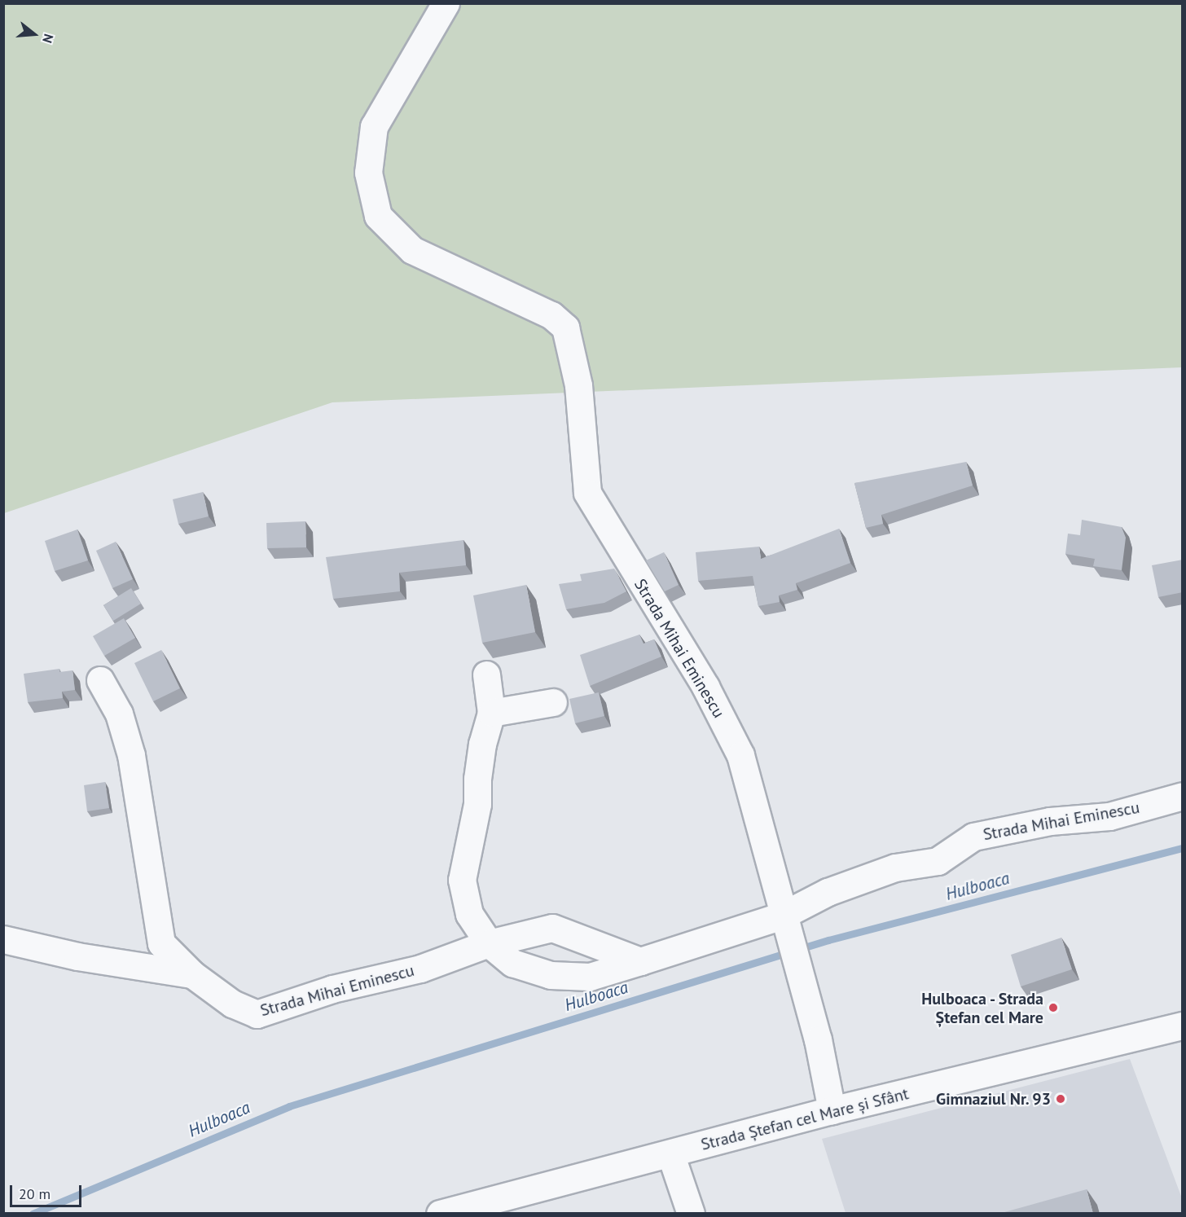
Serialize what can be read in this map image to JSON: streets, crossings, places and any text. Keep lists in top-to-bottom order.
{
  "streets": {
    "street": ["Strada Mihai Eminescu", "Strada Ștefan cel Mare și Sfânt"]
  },
  "crossings": [
    ["Strada Mihai Eminescu", "Strada Ștefan cel Mare și Sfânt"]
  ],
  "water": ["Hulboaca"],
  "places": ["Hulboaca - Strada Ștefan cel Mare", "Gimnaziul Nr. 93"],
  "scale_bar": "20 m",
  "north": "right"
}
